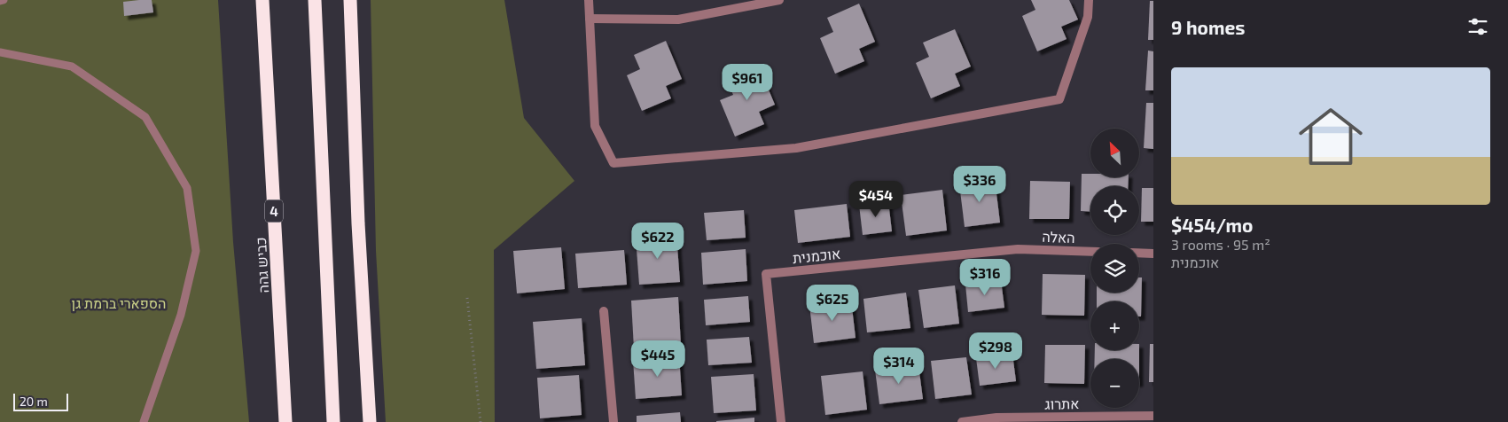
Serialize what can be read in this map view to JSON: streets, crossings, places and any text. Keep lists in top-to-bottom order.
{
  "streets": {
    "highway": ["4", "כביש גהה"],
    "street": ["האלה", "אוכמנית", "אתרוג"]
  },
  "crossings": [
    ["האלה", "אוכמנית"]
  ],
  "parks": ["הספארי ברמת גן"],
  "scale_bar": "20 m",
  "north": "top left",
  "page": {
    "heading": "9 homes",
    "list": [
      {
        "name": "$454/mo",
        "note": "3 rooms · 95 m² · אוכמנית"
      }
    ],
    "price": [
      "$961",
      "$336",
      "$454",
      "$622",
      "$316",
      "$625",
      "$298",
      "$445",
      "$314"
    ],
    "map_buttons": ["+", "−"],
    "scale": "20 m"
  }
}
